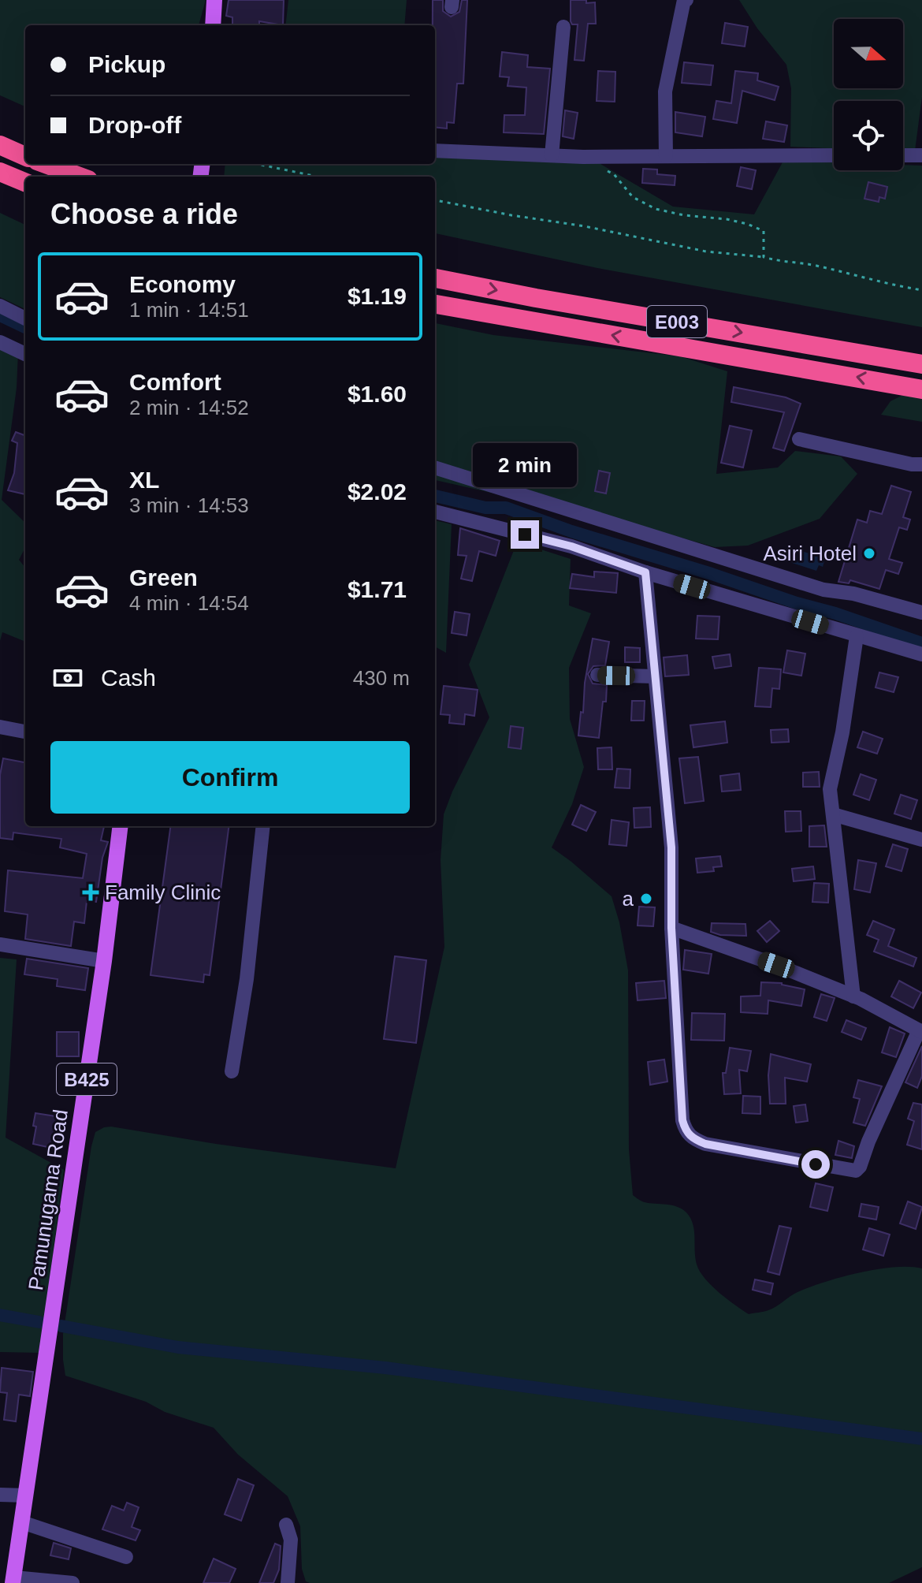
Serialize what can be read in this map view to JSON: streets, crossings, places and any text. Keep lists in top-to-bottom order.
{
  "streets": {
    "highway": ["E003"],
    "main road": ["B425", "Pamunugama Road"]
  },
  "places": {
    "other": ["Asiri Hotel", "a"],
    "health": ["Family Clinic"]
  },
  "north": "right",
  "page": {
    "banner": ["Pickup", "Drop-off"],
    "heading": "Choose a ride",
    "list": [
      {
        "name": "Economy",
        "note": "1 min · 14:51",
        "value": "$1.19"
      },
      {
        "name": "Comfort",
        "note": "2 min · 14:52",
        "value": "$1.60"
      },
      {
        "name": "XL",
        "note": "3 min · 14:53",
        "value": "$2.02"
      },
      {
        "name": "Green",
        "note": "4 min · 14:54",
        "value": "$1.71"
      }
    ],
    "bubble": "2 min",
    "pay": ["Cash", "430 m"],
    "buttons": "Confirm"
  }
}
